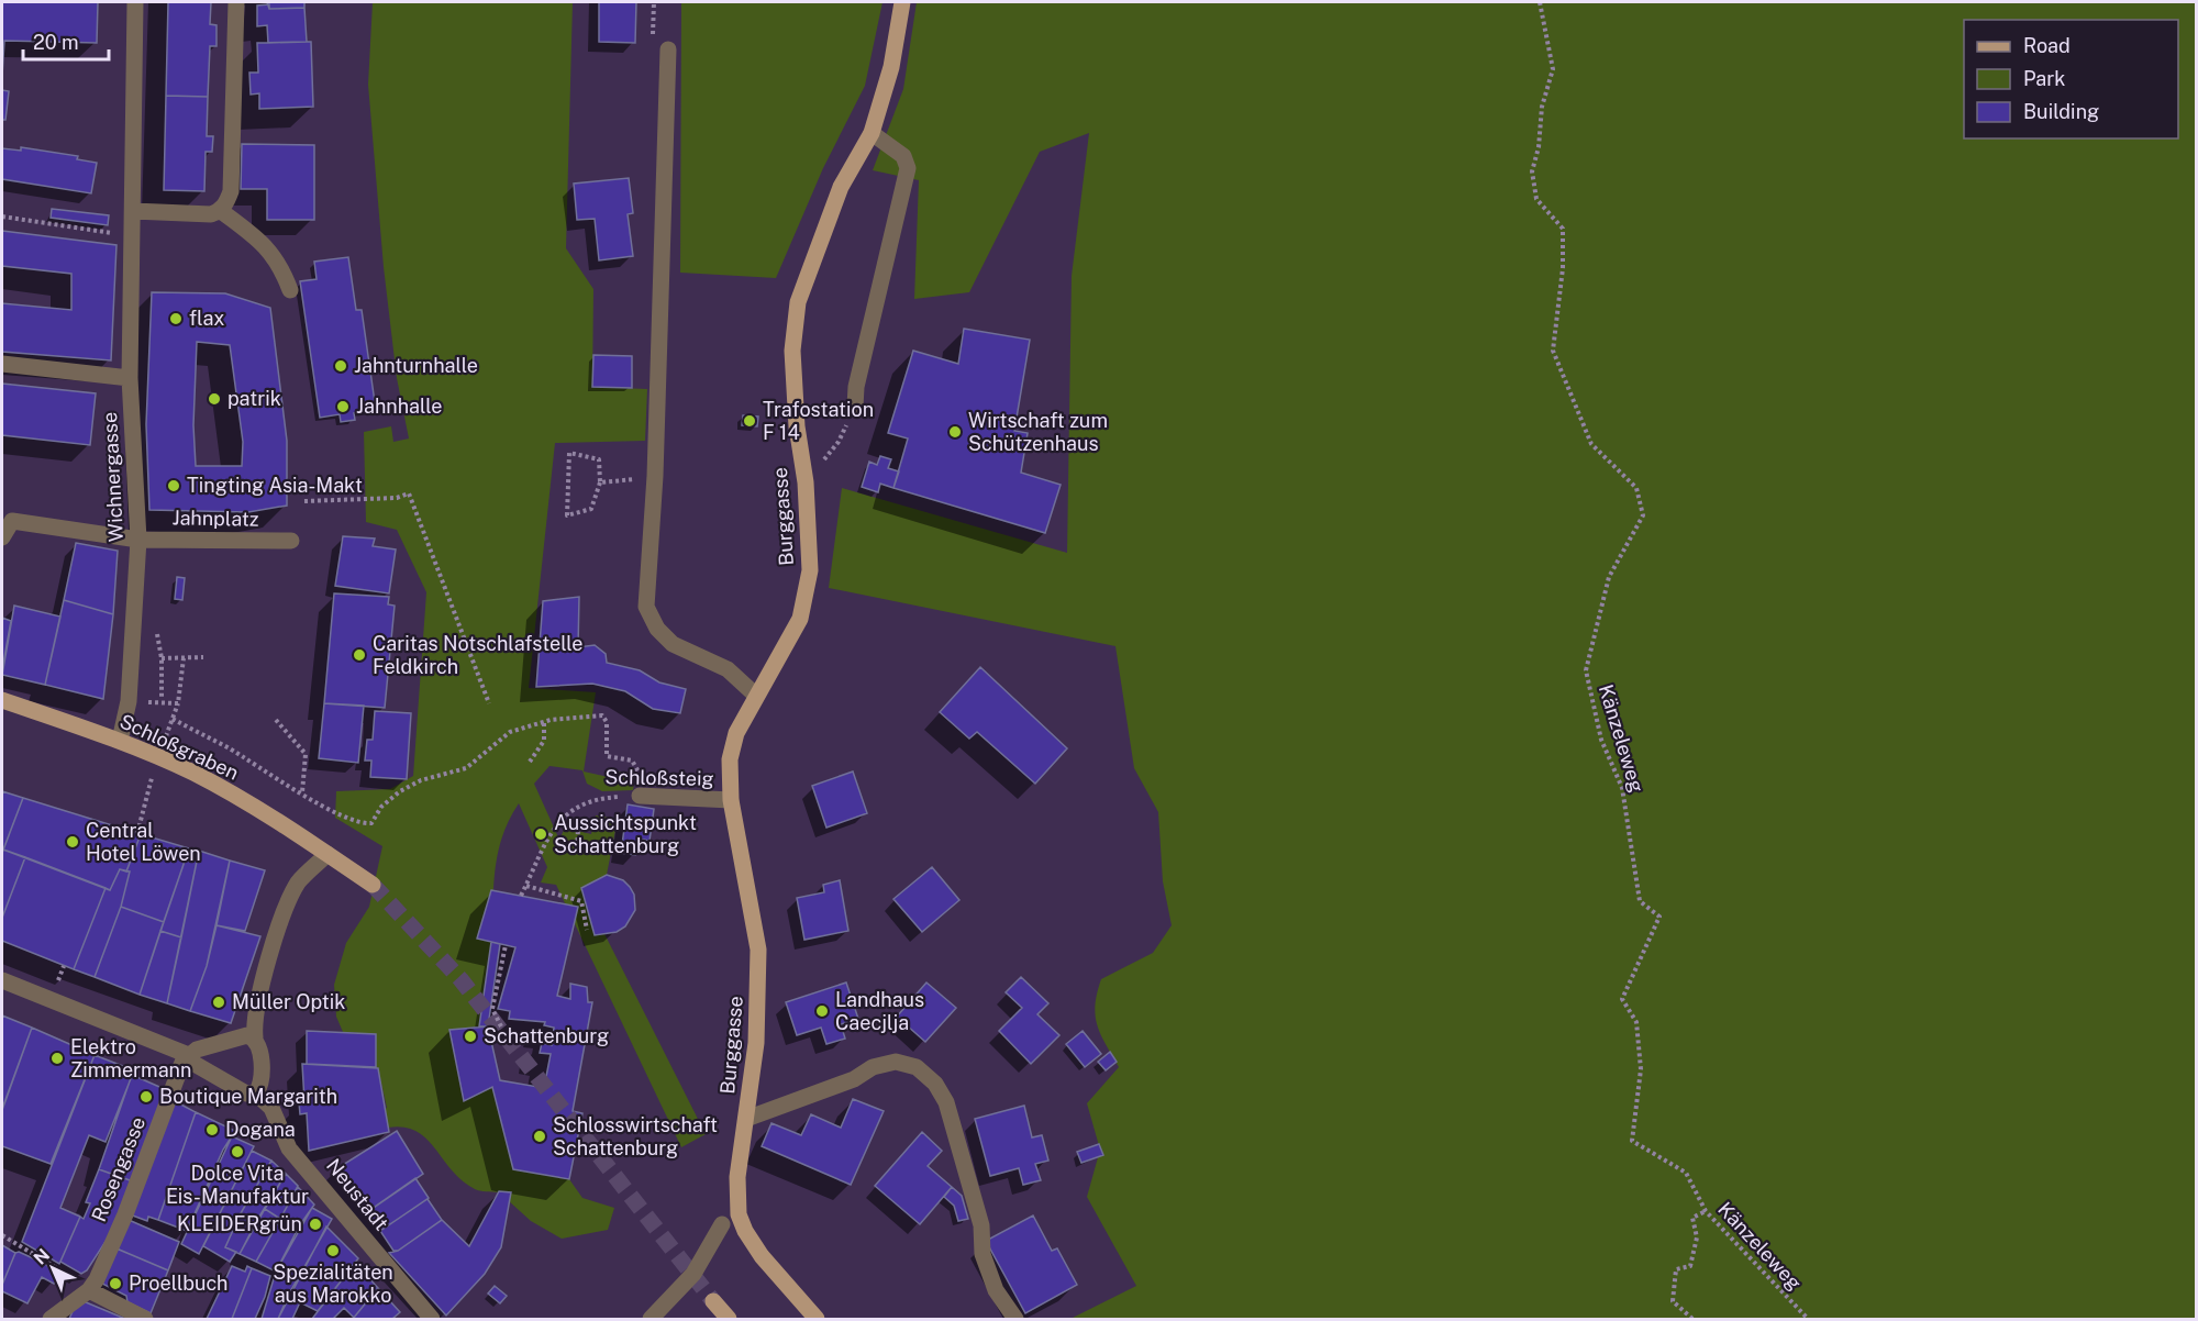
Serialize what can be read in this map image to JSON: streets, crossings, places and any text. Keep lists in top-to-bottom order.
{
  "streets": {
    "main road": ["Burggasse", "Schloßgraben"],
    "street": [
      "Wichnergasse",
      "Jahnplatz",
      "Schloßsteig",
      "Rosengasse",
      "Neustadt"
    ],
    "path": ["Känzeleweg"]
  },
  "crossings": [
    ["Wichnergasse", "Jahnplatz"],
    ["Wichnergasse", "Schloßgraben"],
    ["Burggasse", "Schloßsteig"]
  ],
  "places": [
    "flax",
    "Jahnturnhalle",
    "patrik",
    "Jahnhalle",
    "Trafostation F 14",
    "Wirtschaft zum Schützenhaus",
    "Tingting Asia-Makt",
    "Caritas Notschlafstelle Feldkirch",
    "Aussichtspunkt Schattenburg",
    "Central Hotel Löwen",
    "Müller Optik",
    "Landhaus Caecjlja",
    "Schattenburg",
    "Elektro Zimmermann",
    "Boutique Margarith",
    "Dogana",
    "Schlosswirtschaft Schattenburg",
    "Dolce Vita Eis-Manufaktur",
    "KLEIDERgrün",
    "Spezialitäten aus Marokko",
    "Proellbuch"
  ],
  "legend": ["Road", "Park", "Building"],
  "scale_bar": "20 m",
  "north": "top left"
}
